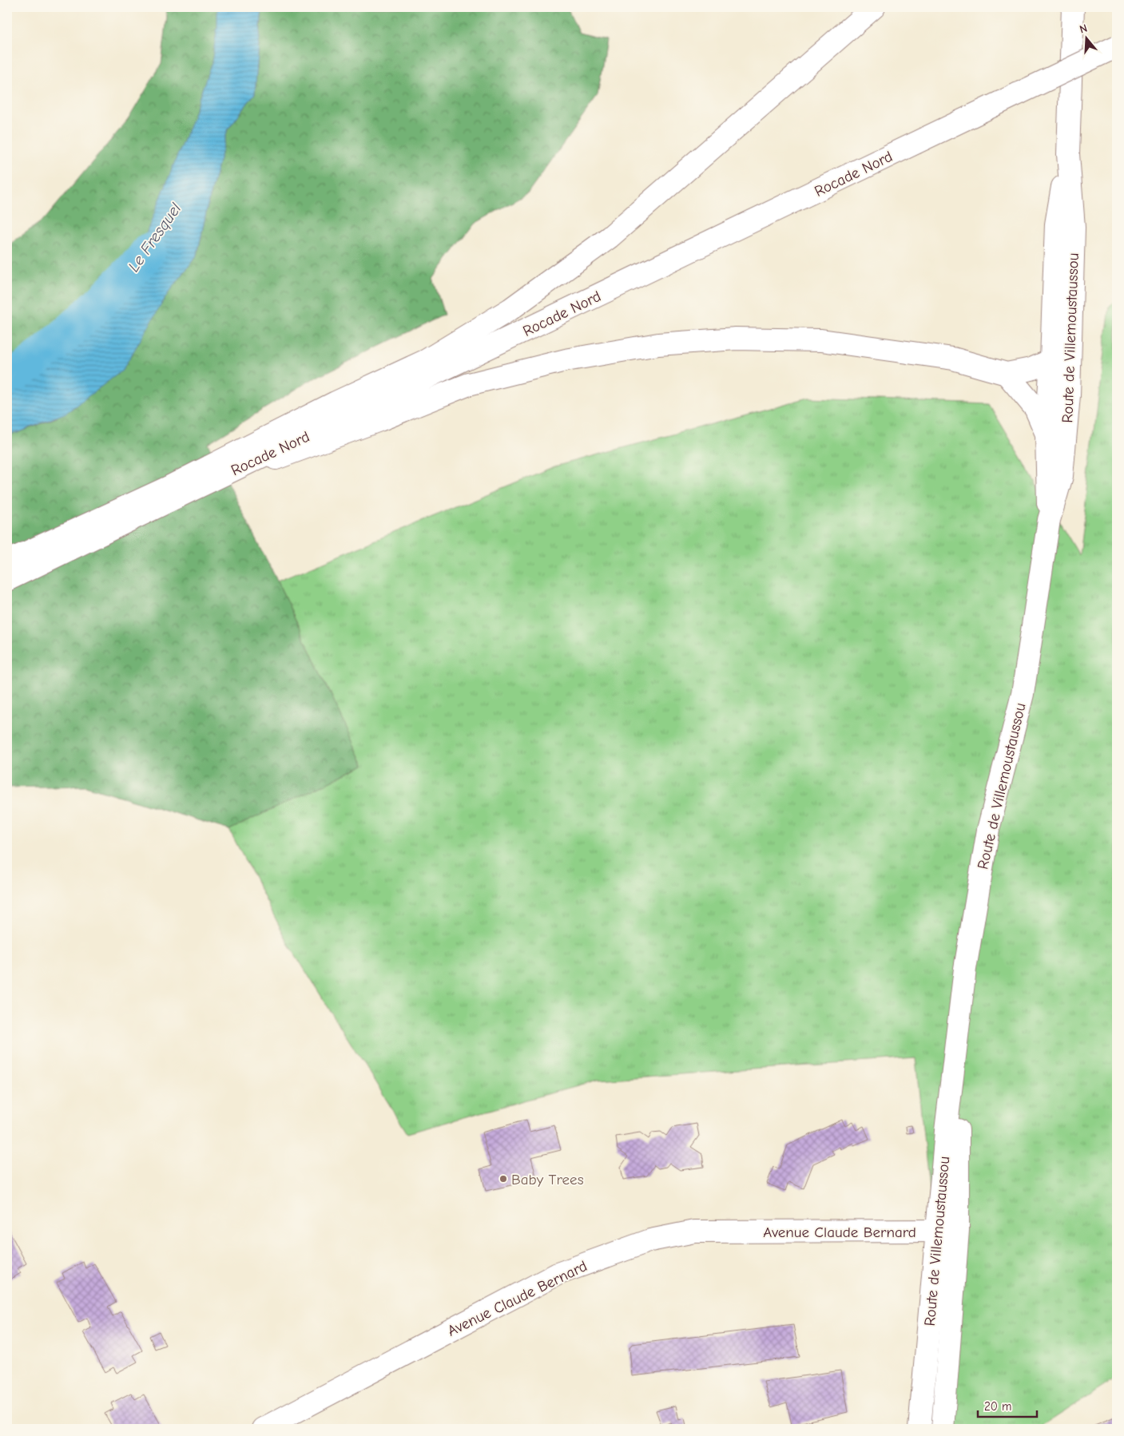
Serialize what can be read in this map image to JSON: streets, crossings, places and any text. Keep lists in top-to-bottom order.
{
  "streets": {
    "street": ["Rocade Nord", "Route de Villemoustaussou", "Avenue Claude Bernard"]
  },
  "crossings": [
    ["Route de Villemoustaussou", "Avenue Claude Bernard"]
  ],
  "water": ["Le Fresquel"],
  "places": ["Baby Trees"],
  "scale_bar": "20 m",
  "north": "top"
}
